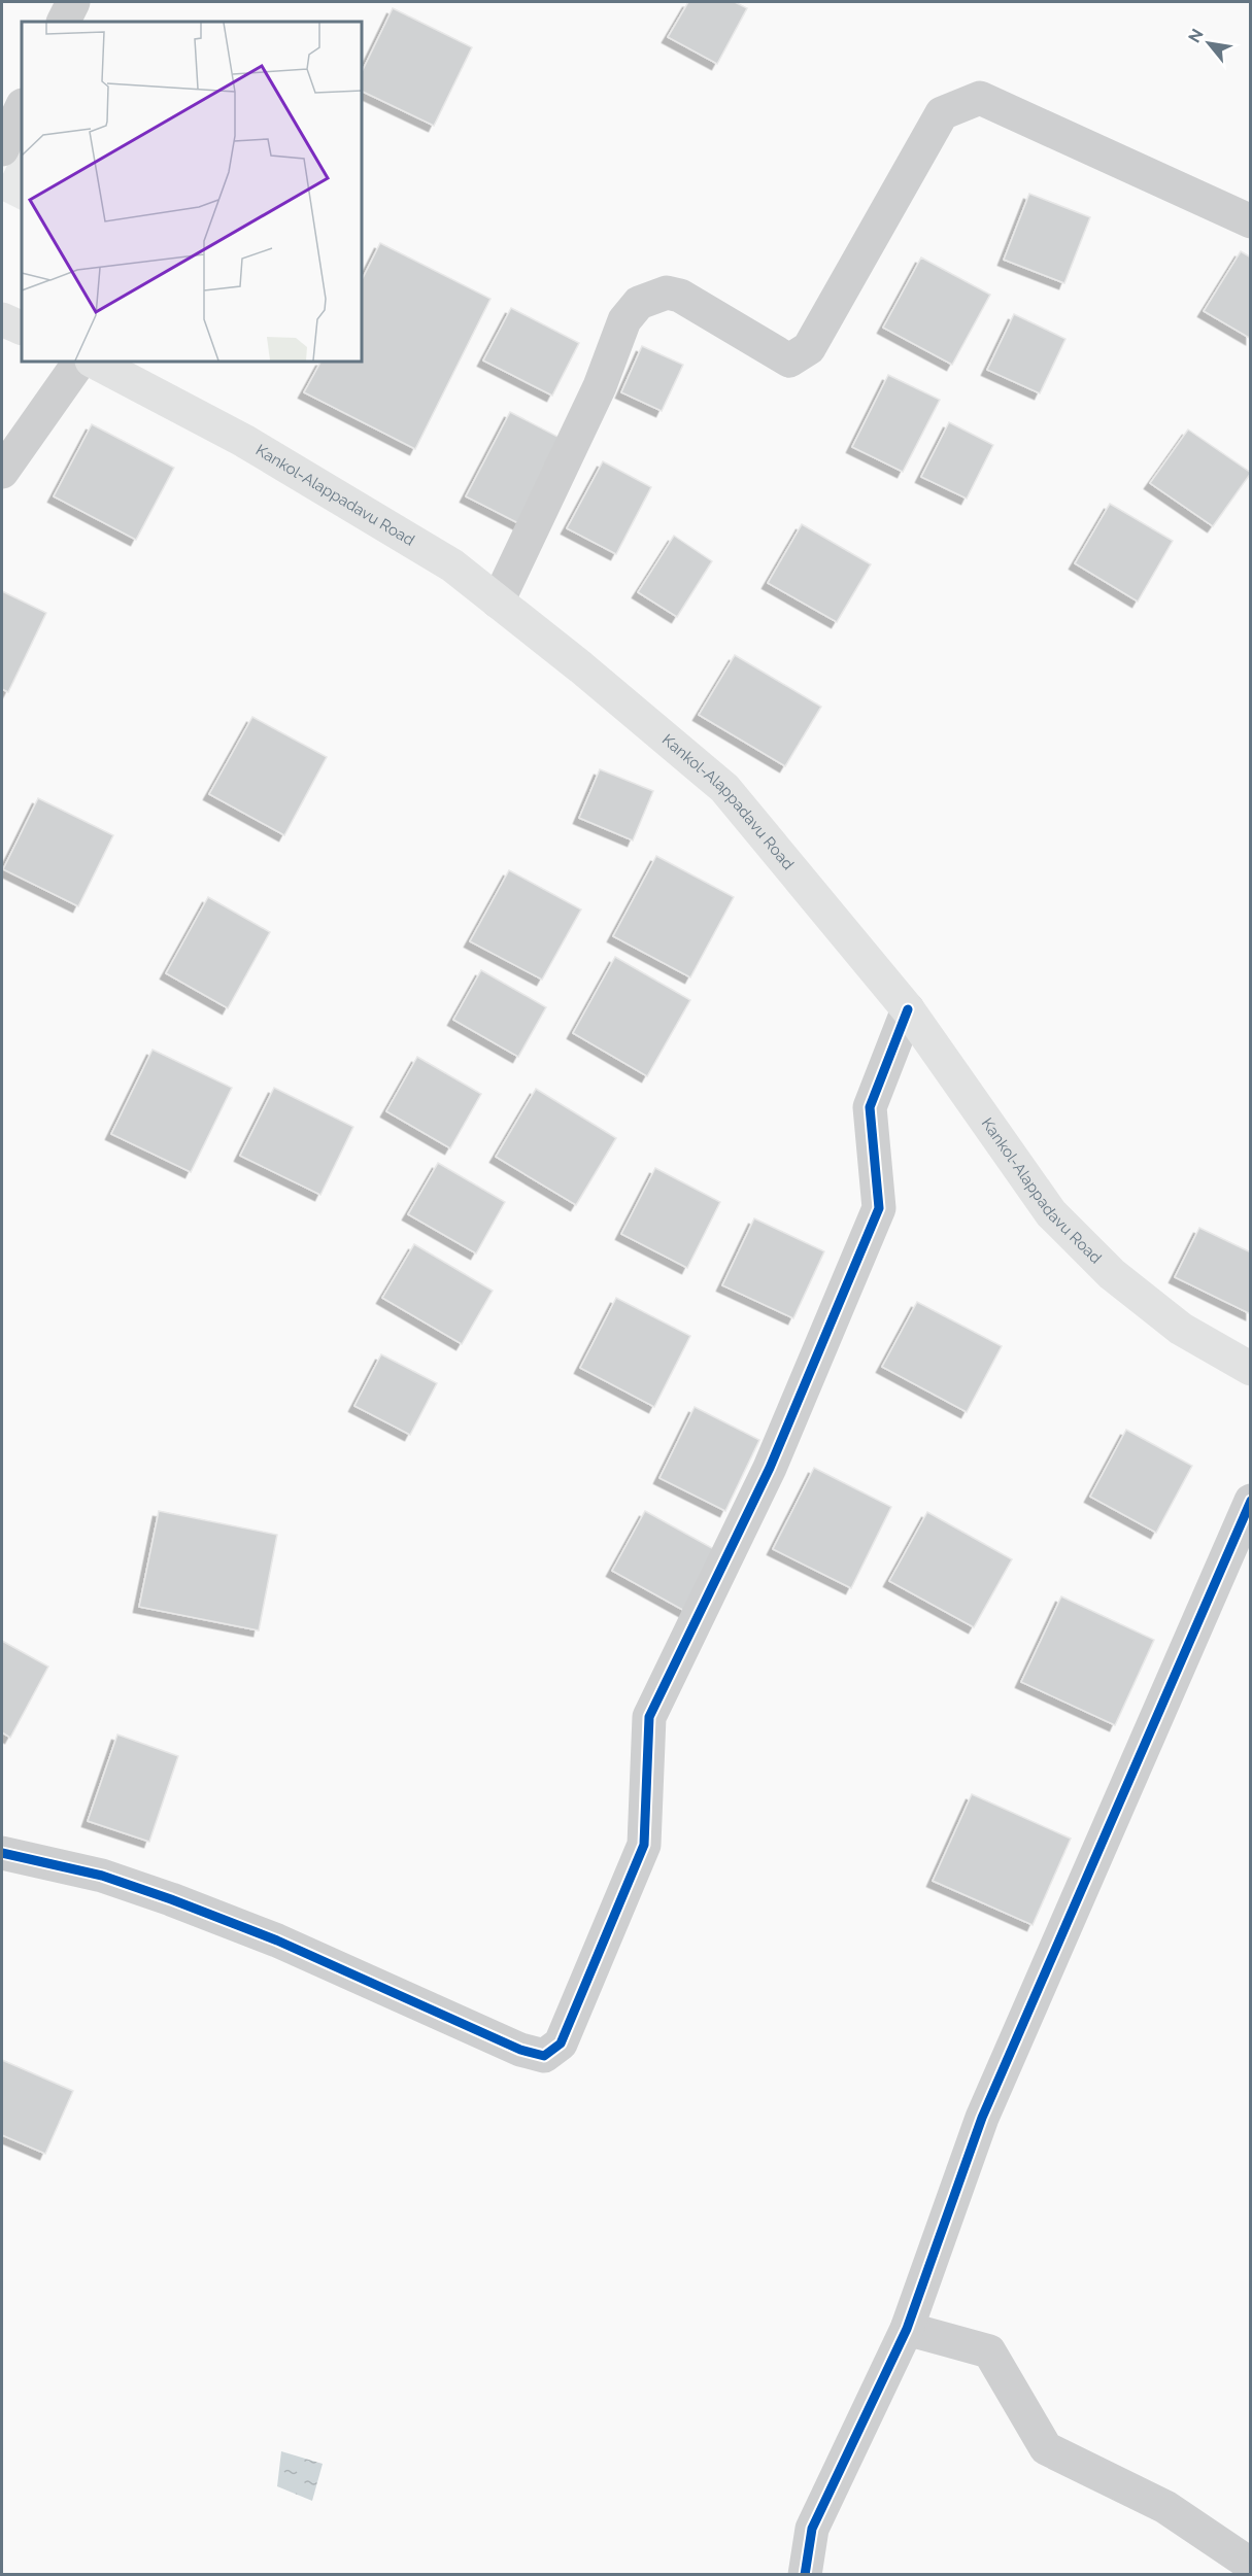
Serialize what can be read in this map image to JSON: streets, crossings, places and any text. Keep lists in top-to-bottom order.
{
  "streets": {
    "main road": ["Kankol-Alappadavu Road"]
  },
  "north": "top left"
}
